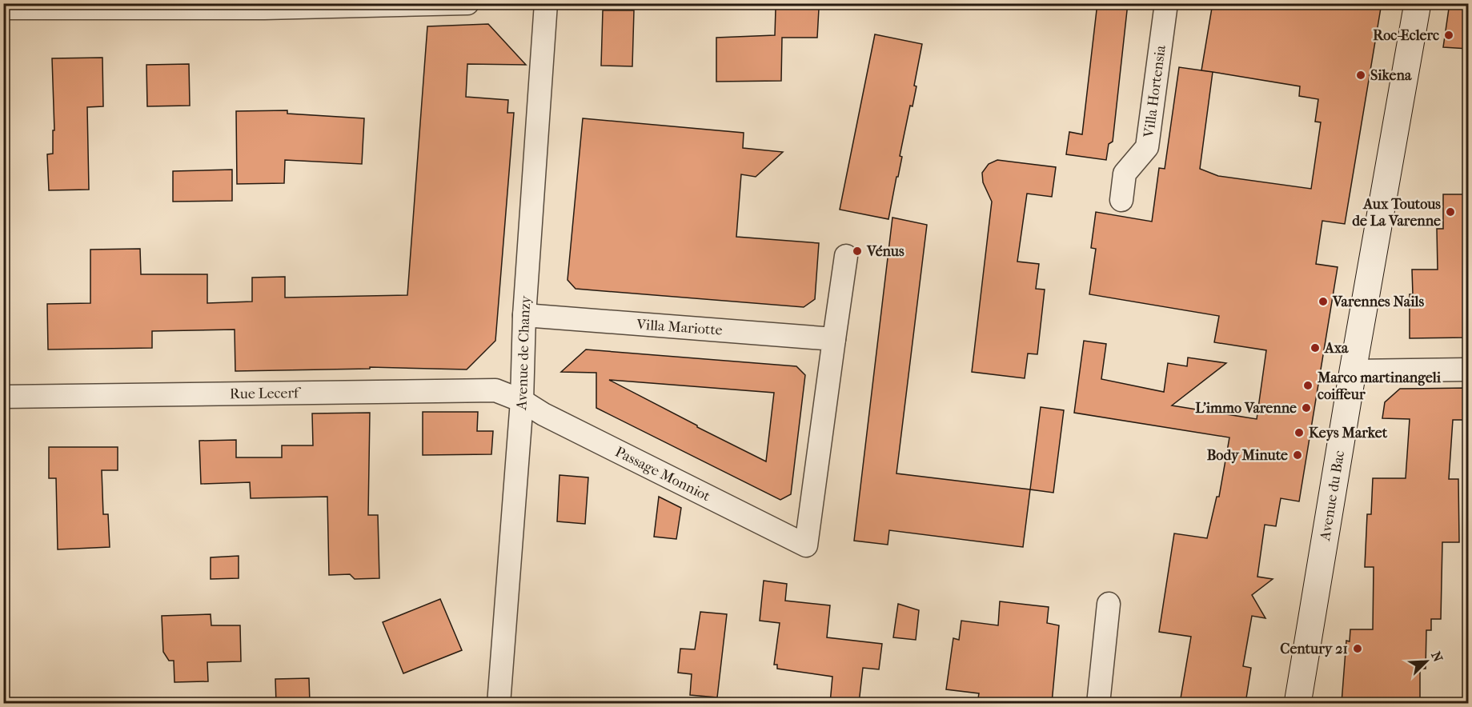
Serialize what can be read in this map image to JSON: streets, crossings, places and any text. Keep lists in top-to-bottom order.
{
  "streets": {
    "main road": ["Avenue du Bac"],
    "street": [
      "Villa Hortensia",
      "Villa Mariotte",
      "Avenue de Chanzy",
      "Rue Lecerf",
      "Passage Monniot"
    ]
  },
  "crossings": [
    ["Villa Mariotte", "Avenue de Chanzy"],
    ["Villa Mariotte", "Passage Monniot"],
    ["Avenue de Chanzy", "Rue Lecerf"],
    ["Avenue de Chanzy", "Passage Monniot"],
    ["Rue Lecerf", "Passage Monniot"]
  ],
  "places": [
    "Roc-Eclerc",
    "Sikena",
    "Aux Toutous de La Varenne",
    "Vénus",
    "Varennes Nails",
    "Axa",
    "Marco martinangeli coiffeur",
    "L'immo Varenne",
    "Keys Market",
    "Body Minute",
    "Century 21"
  ],
  "north": "top right"
}
